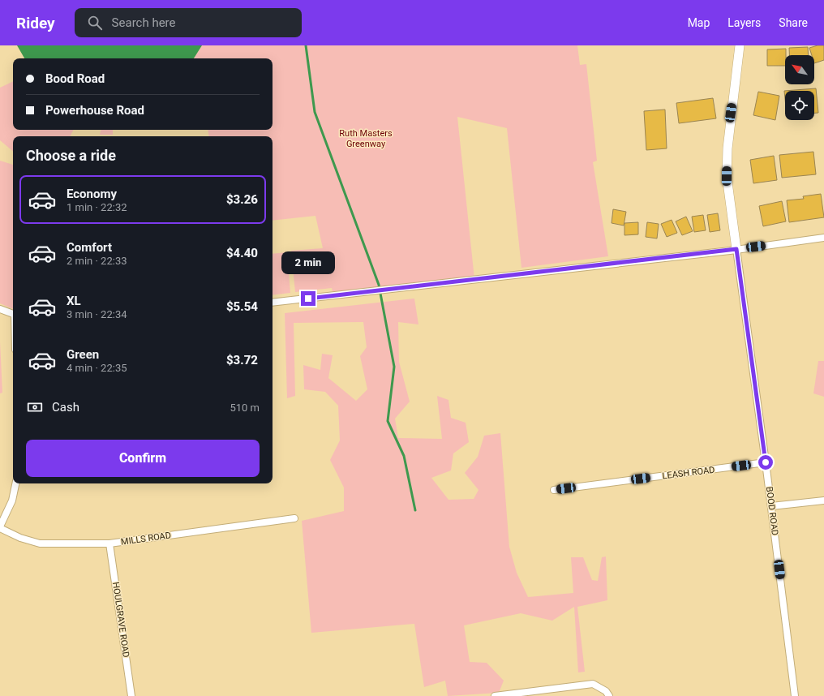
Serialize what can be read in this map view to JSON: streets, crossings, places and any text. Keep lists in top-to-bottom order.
{
  "streets": {
    "street": [
      "LEASH ROAD",
      "BOOD ROAD",
      "MILLS ROAD",
      "HOULGRAVE ROAD"
    ]
  },
  "crossings": [
    ["LEASH ROAD", "BOOD ROAD"],
    ["MILLS ROAD", "HOULGRAVE ROAD"]
  ],
  "parks": ["Ruth Masters Greenway"],
  "north": "top left",
  "page": {
    "header": "Ridey",
    "search": "Search here",
    "nav": ["Map", "Layers", "Share"],
    "banner": ["Bood Road", "Powerhouse Road"],
    "heading": "Choose a ride",
    "list": [
      {
        "name": "Economy",
        "note": "1 min · 22:32",
        "value": "$3.26"
      },
      {
        "name": "Comfort",
        "note": "2 min · 22:33",
        "value": "$4.40"
      },
      {
        "name": "XL",
        "note": "3 min · 22:34",
        "value": "$5.54"
      },
      {
        "name": "Green",
        "note": "4 min · 22:35",
        "value": "$3.72"
      }
    ],
    "bubble": "2 min",
    "pay": ["Cash", "510 m"],
    "buttons": "Confirm"
  }
}
